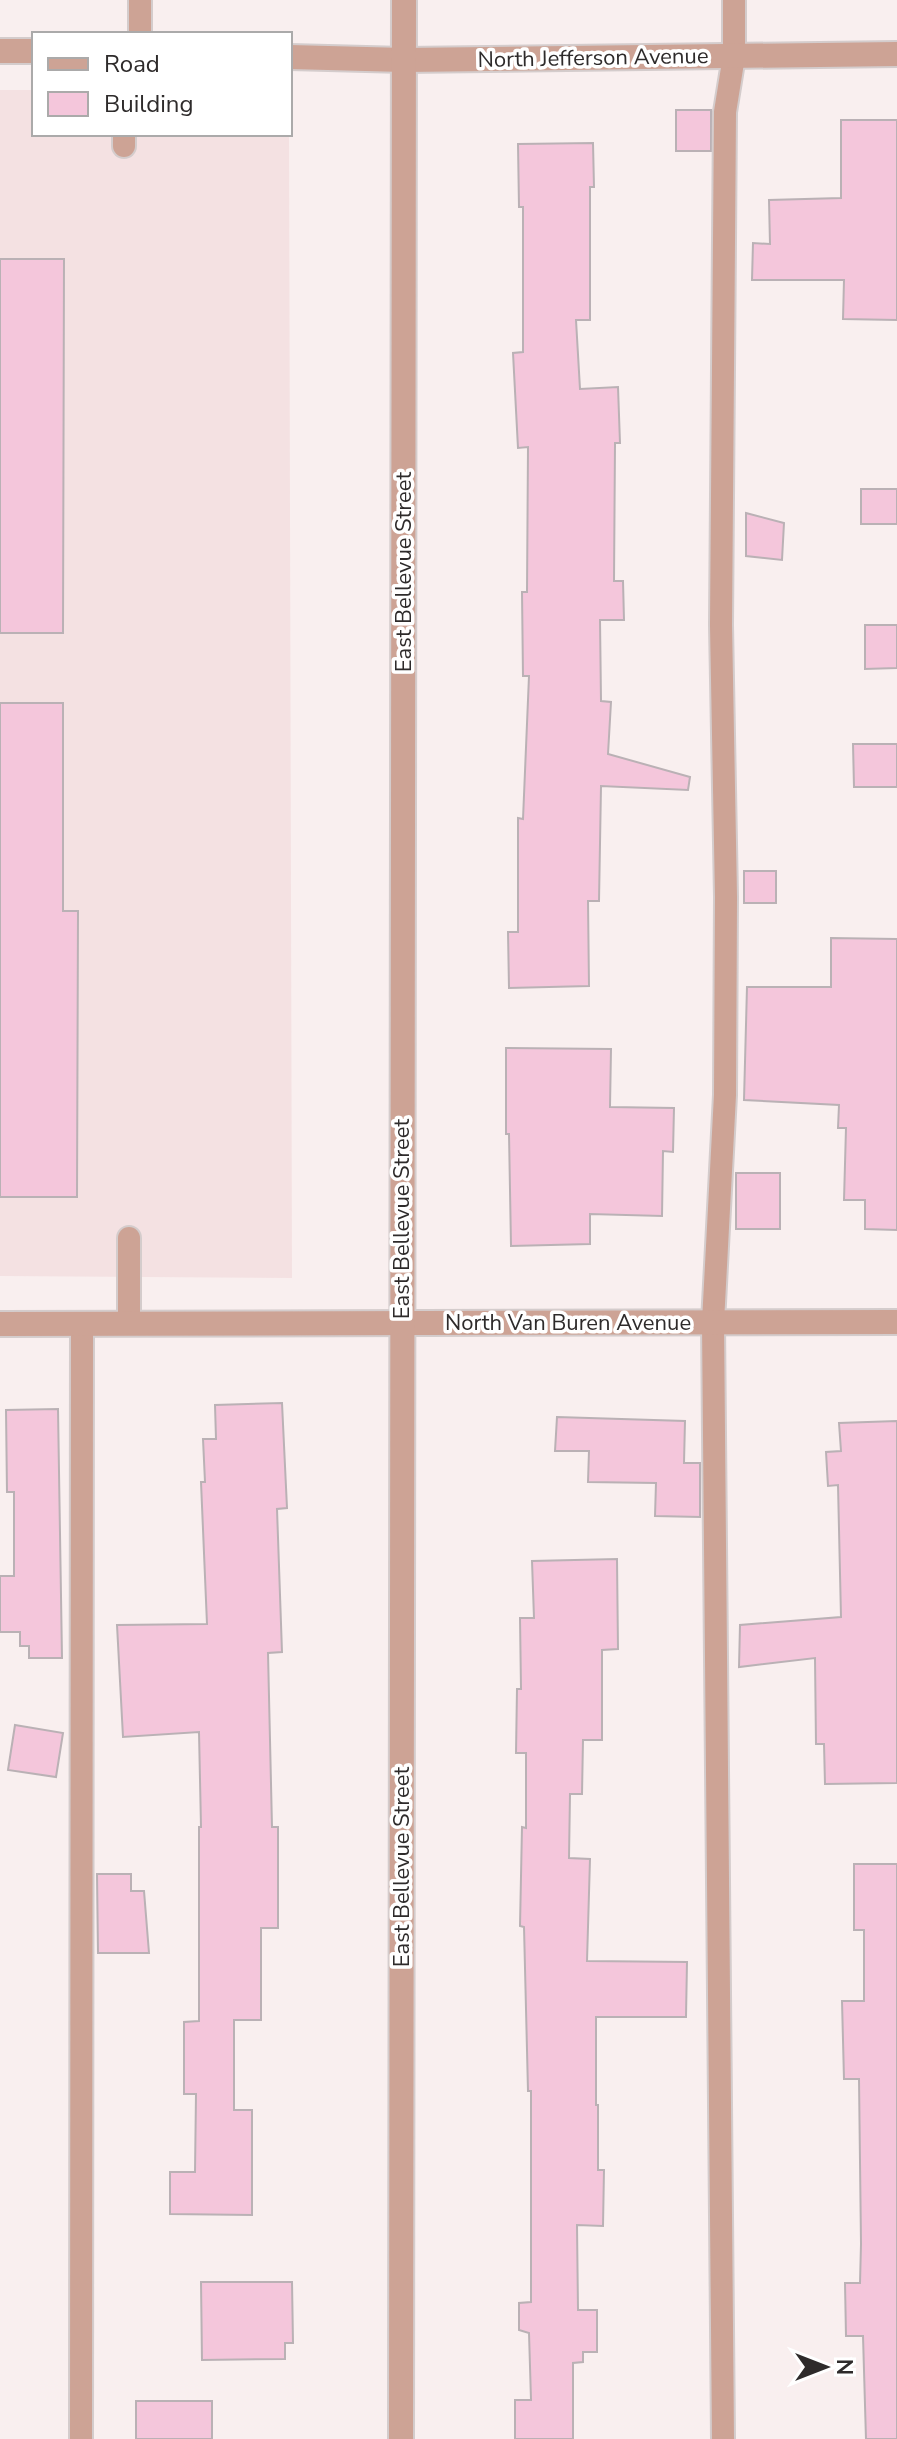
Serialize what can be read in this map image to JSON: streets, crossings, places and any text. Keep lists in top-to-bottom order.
{
  "streets": {
    "street": ["North Jefferson Avenue", "East Bellevue Street", "North Van Buren Avenue"]
  },
  "crossings": [
    ["North Jefferson Avenue", "East Bellevue Street"],
    ["East Bellevue Street", "North Van Buren Avenue"]
  ],
  "legend": ["Road", "Building"],
  "north": "right"
}
